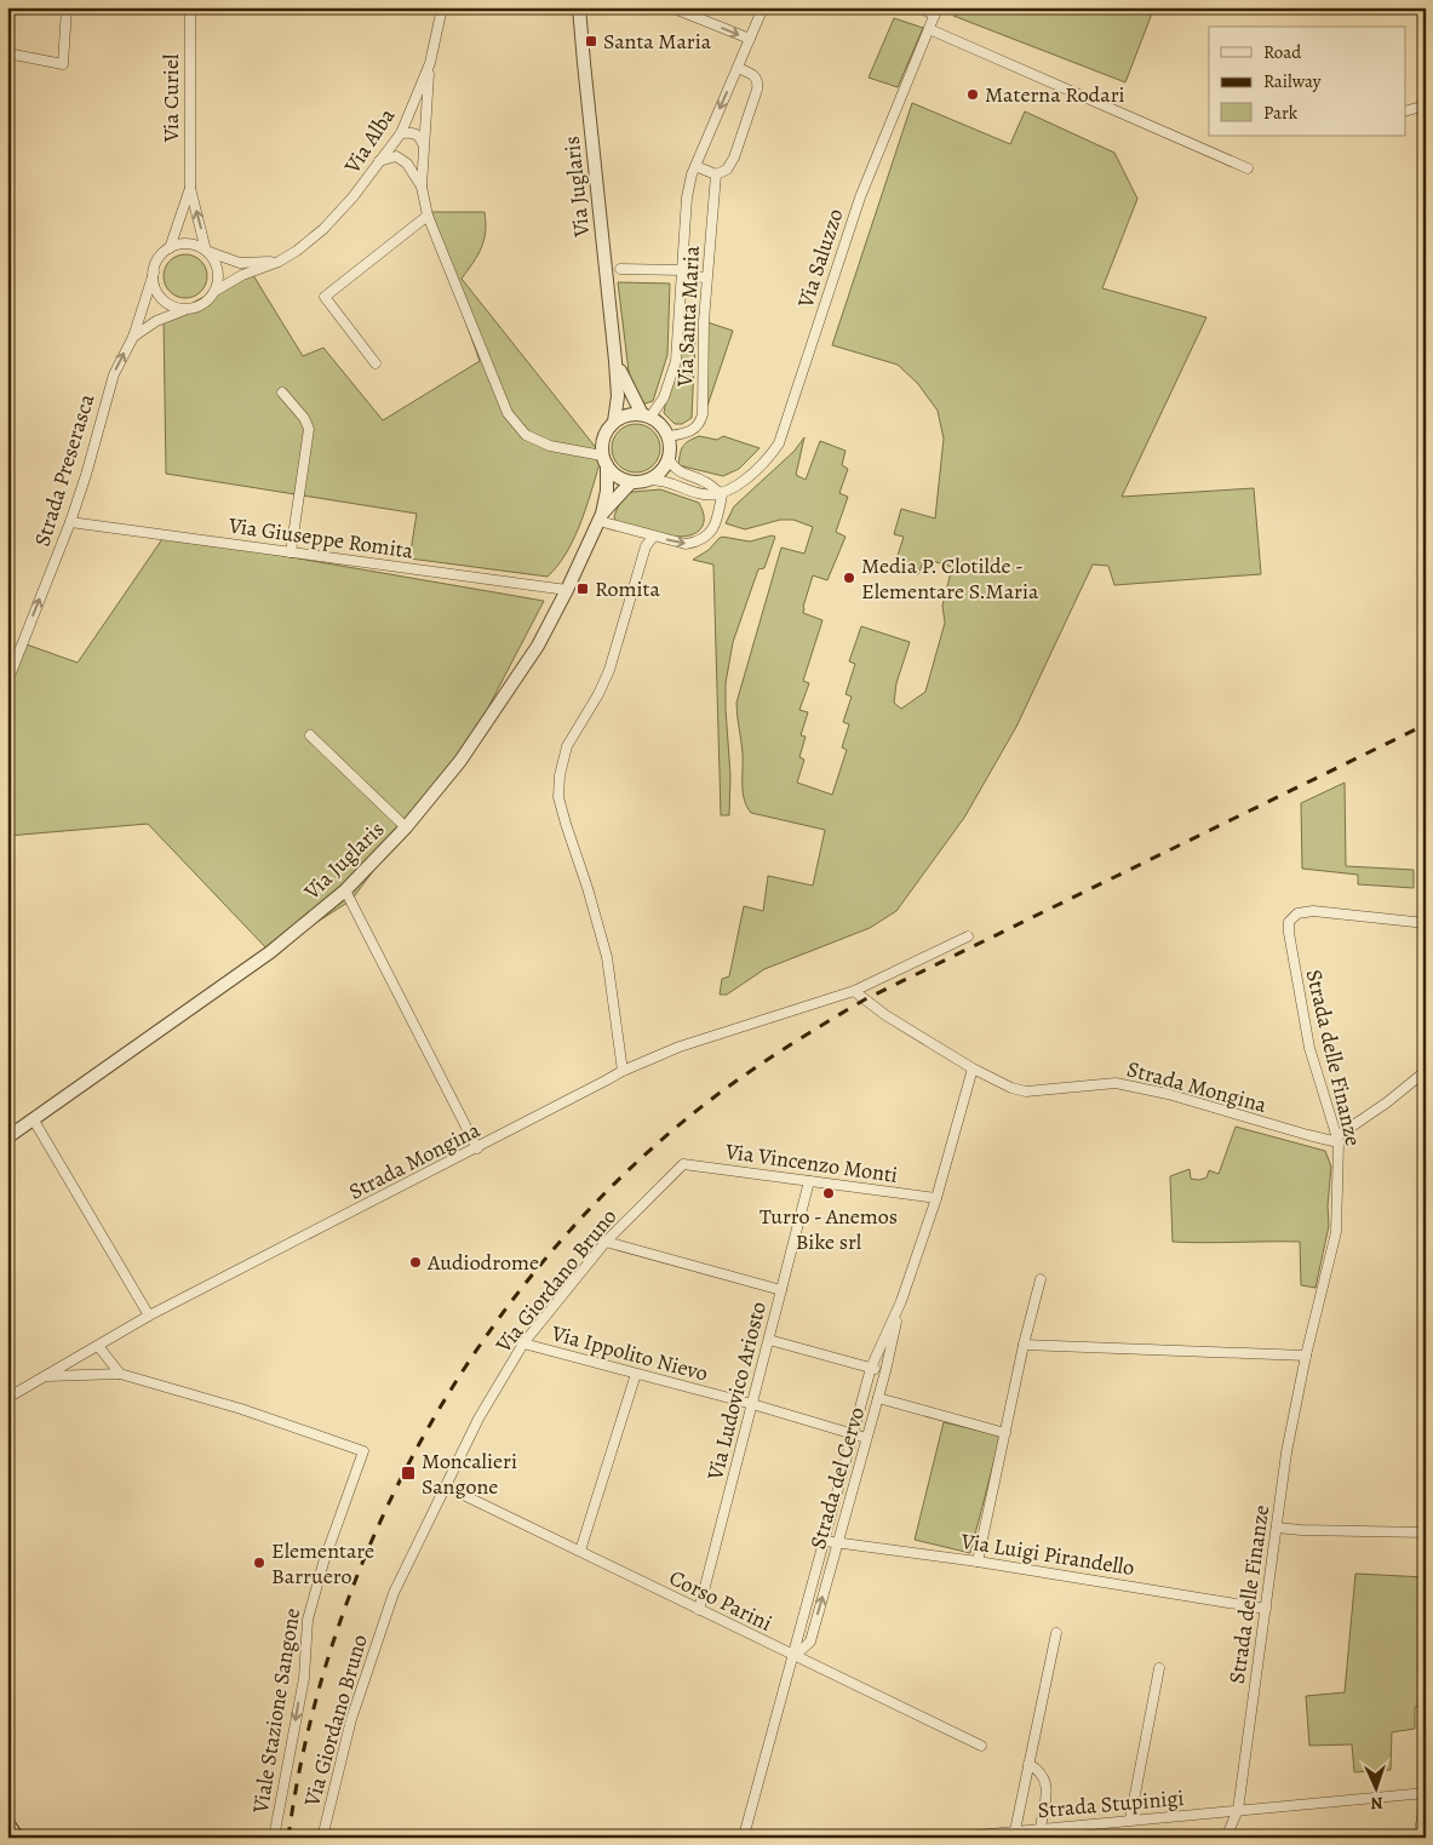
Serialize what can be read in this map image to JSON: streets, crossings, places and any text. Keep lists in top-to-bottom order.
{
  "streets": {
    "street": [
      "Via Curiel",
      "Via Alba",
      "Via Juglaris",
      "Via Saluzzo",
      "Via Santa Maria",
      "Strada Preserasca",
      "Via Giuseppe Romita",
      "Strada delle Finanze",
      "Strada Mongina",
      "Via Vincenzo Monti",
      "Via Giordano Bruno",
      "Via Ippolito Nievo",
      "Via Ludovico Ariosto",
      "Strada del Cervo",
      "Via Luigi Pirandello",
      "Corso Parini",
      "Viale Stazione Sangone",
      "Strada Stupinigi"
    ]
  },
  "crossings": [
    ["Via Curiel", "Via Alba"],
    ["Via Curiel", "Strada Preserasca"],
    ["Via Alba", "Strada Preserasca"],
    ["Via Juglaris", "Via Santa Maria"],
    ["Via Juglaris", "Via Giuseppe Romita"],
    ["Strada Preserasca", "Via Giuseppe Romita"],
    ["Strada delle Finanze", "Strada Mongina"],
    ["Strada delle Finanze", "Via Luigi Pirandello"],
    ["Strada delle Finanze", "Strada Stupinigi"],
    ["Strada Mongina", "Strada del Cervo"],
    ["Via Vincenzo Monti", "Via Giordano Bruno"],
    ["Via Vincenzo Monti", "Via Ludovico Ariosto"],
    ["Via Vincenzo Monti", "Strada del Cervo"],
    ["Via Giordano Bruno", "Via Ippolito Nievo"],
    ["Via Giordano Bruno", "Corso Parini"],
    ["Via Ippolito Nievo", "Via Ludovico Ariosto"],
    ["Via Ippolito Nievo", "Strada del Cervo"],
    ["Via Ludovico Ariosto", "Corso Parini"],
    ["Strada del Cervo", "Via Luigi Pirandello"],
    ["Strada del Cervo", "Corso Parini"]
  ],
  "one_way": ["Strada Preserasca"],
  "places": {
    "transit": ["Santa Maria", "Romita", "Moncalieri Sangone"],
    "other": [
      "Materna Rodari",
      "Media P. Clotilde - Elementare S.Maria",
      "Turro - Anemos Bike srl",
      "Audiodrome",
      "Elementare Barruero"
    ]
  },
  "legend": ["Road", "Railway", "Park"],
  "north": "bottom"
}
